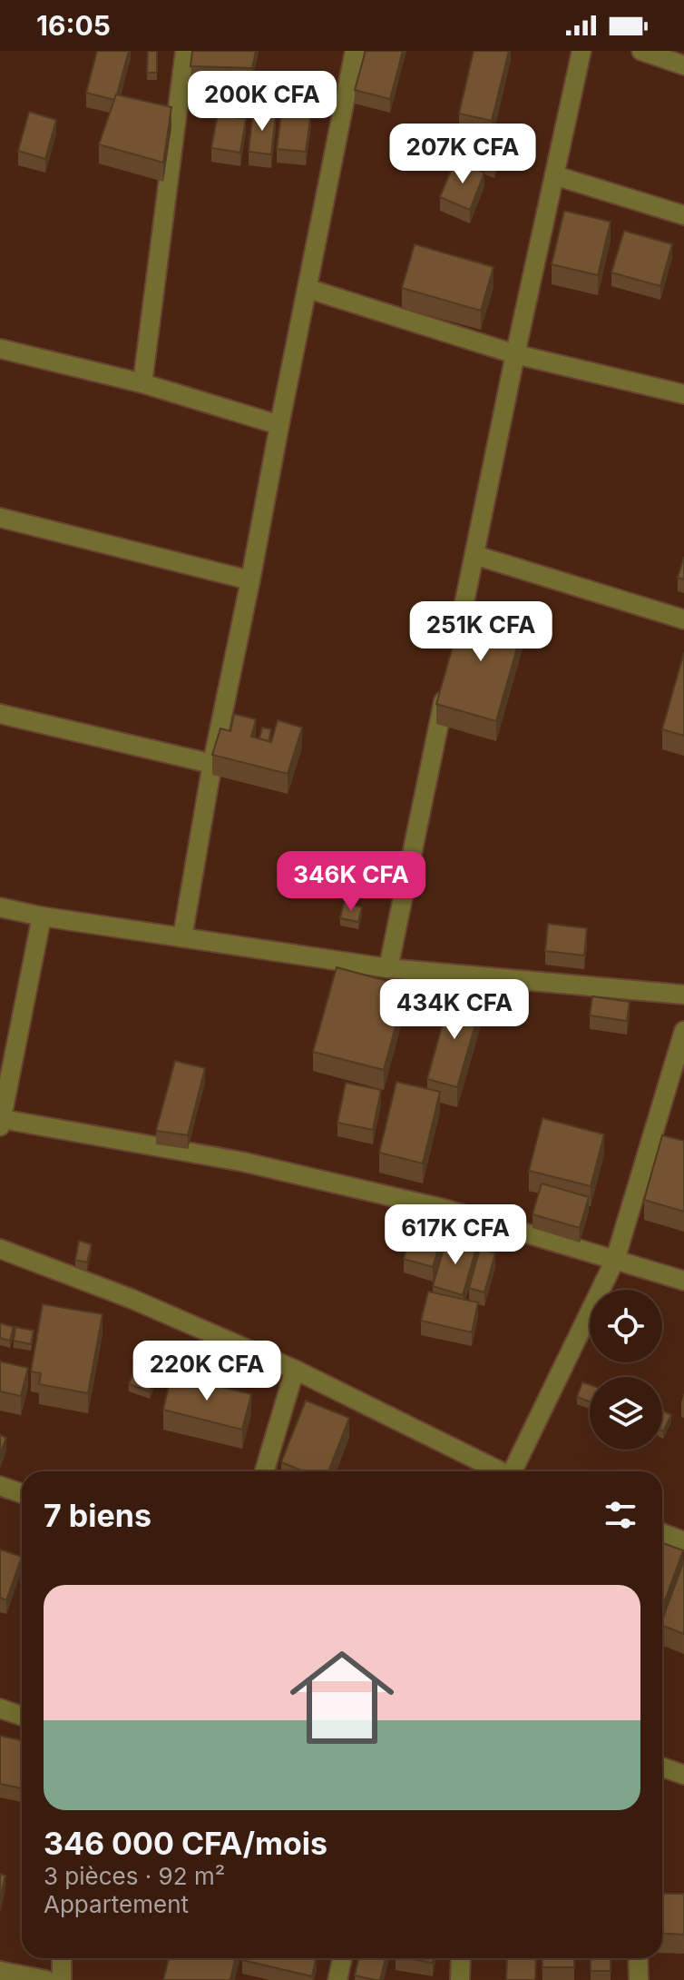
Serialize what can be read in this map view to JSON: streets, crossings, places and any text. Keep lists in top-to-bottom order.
{
  "page": {
    "status": "16:05",
    "price": [
      "200K CFA",
      "207K CFA",
      "251K CFA",
      "346K CFA",
      "434K CFA",
      "617K CFA",
      "220K CFA"
    ],
    "heading": "7 biens",
    "list": [
      {
        "name": "346 000 CFA/mois",
        "note": "3 pièces · 92 m² · Appartement"
      }
    ]
  }
}
